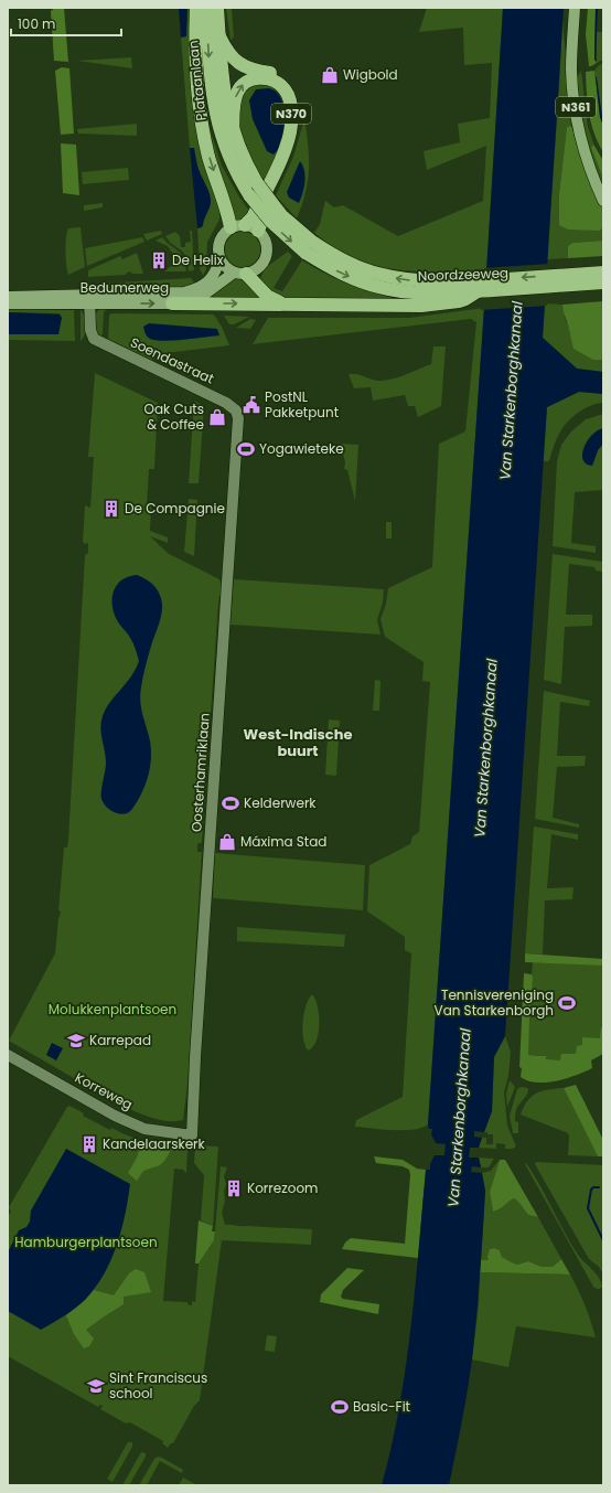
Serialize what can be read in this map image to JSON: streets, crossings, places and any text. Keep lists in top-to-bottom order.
{
  "streets": {
    "highway": ["Plataanlaan", "N370", "Noordzeeweg"],
    "main road": ["N361", "Bedumerweg"],
    "street": ["Soendastraat", "Oosterhamriklaan", "Korreweg"]
  },
  "crossings": [
    ["Plataanlaan", "N370"],
    ["Plataanlaan", "Noordzeeweg"],
    ["N370", "Noordzeeweg"],
    ["N370", "Bedumerweg"],
    ["Bedumerweg", "Soendastraat"],
    ["Soendastraat", "Oosterhamriklaan"],
    ["Oosterhamriklaan", "Korreweg"]
  ],
  "districts": ["West-Indische buurt"],
  "water": ["Van Starkenborghkanaal"],
  "parks": ["Molukkenplantsoen", "Hamburgerplantsoen"],
  "places": {
    "shop": ["Wigbold", "Oak Cuts & Coffee", "Máxima Stad"],
    "building": [
      "De Helix",
      "De Compagnie",
      "Kandelaarskerk",
      "Korrezoom"
    ],
    "public building": ["PostNL Pakketpunt"],
    "sports": [
      "Yogawieteke",
      "Kelderwerk",
      "Tennisvereniging Van Starkenborgh",
      "Basic-Fit"
    ],
    "school or university": ["Karrepad", "Sint Franciscus school"]
  },
  "scale_bar": "100 m"
}
